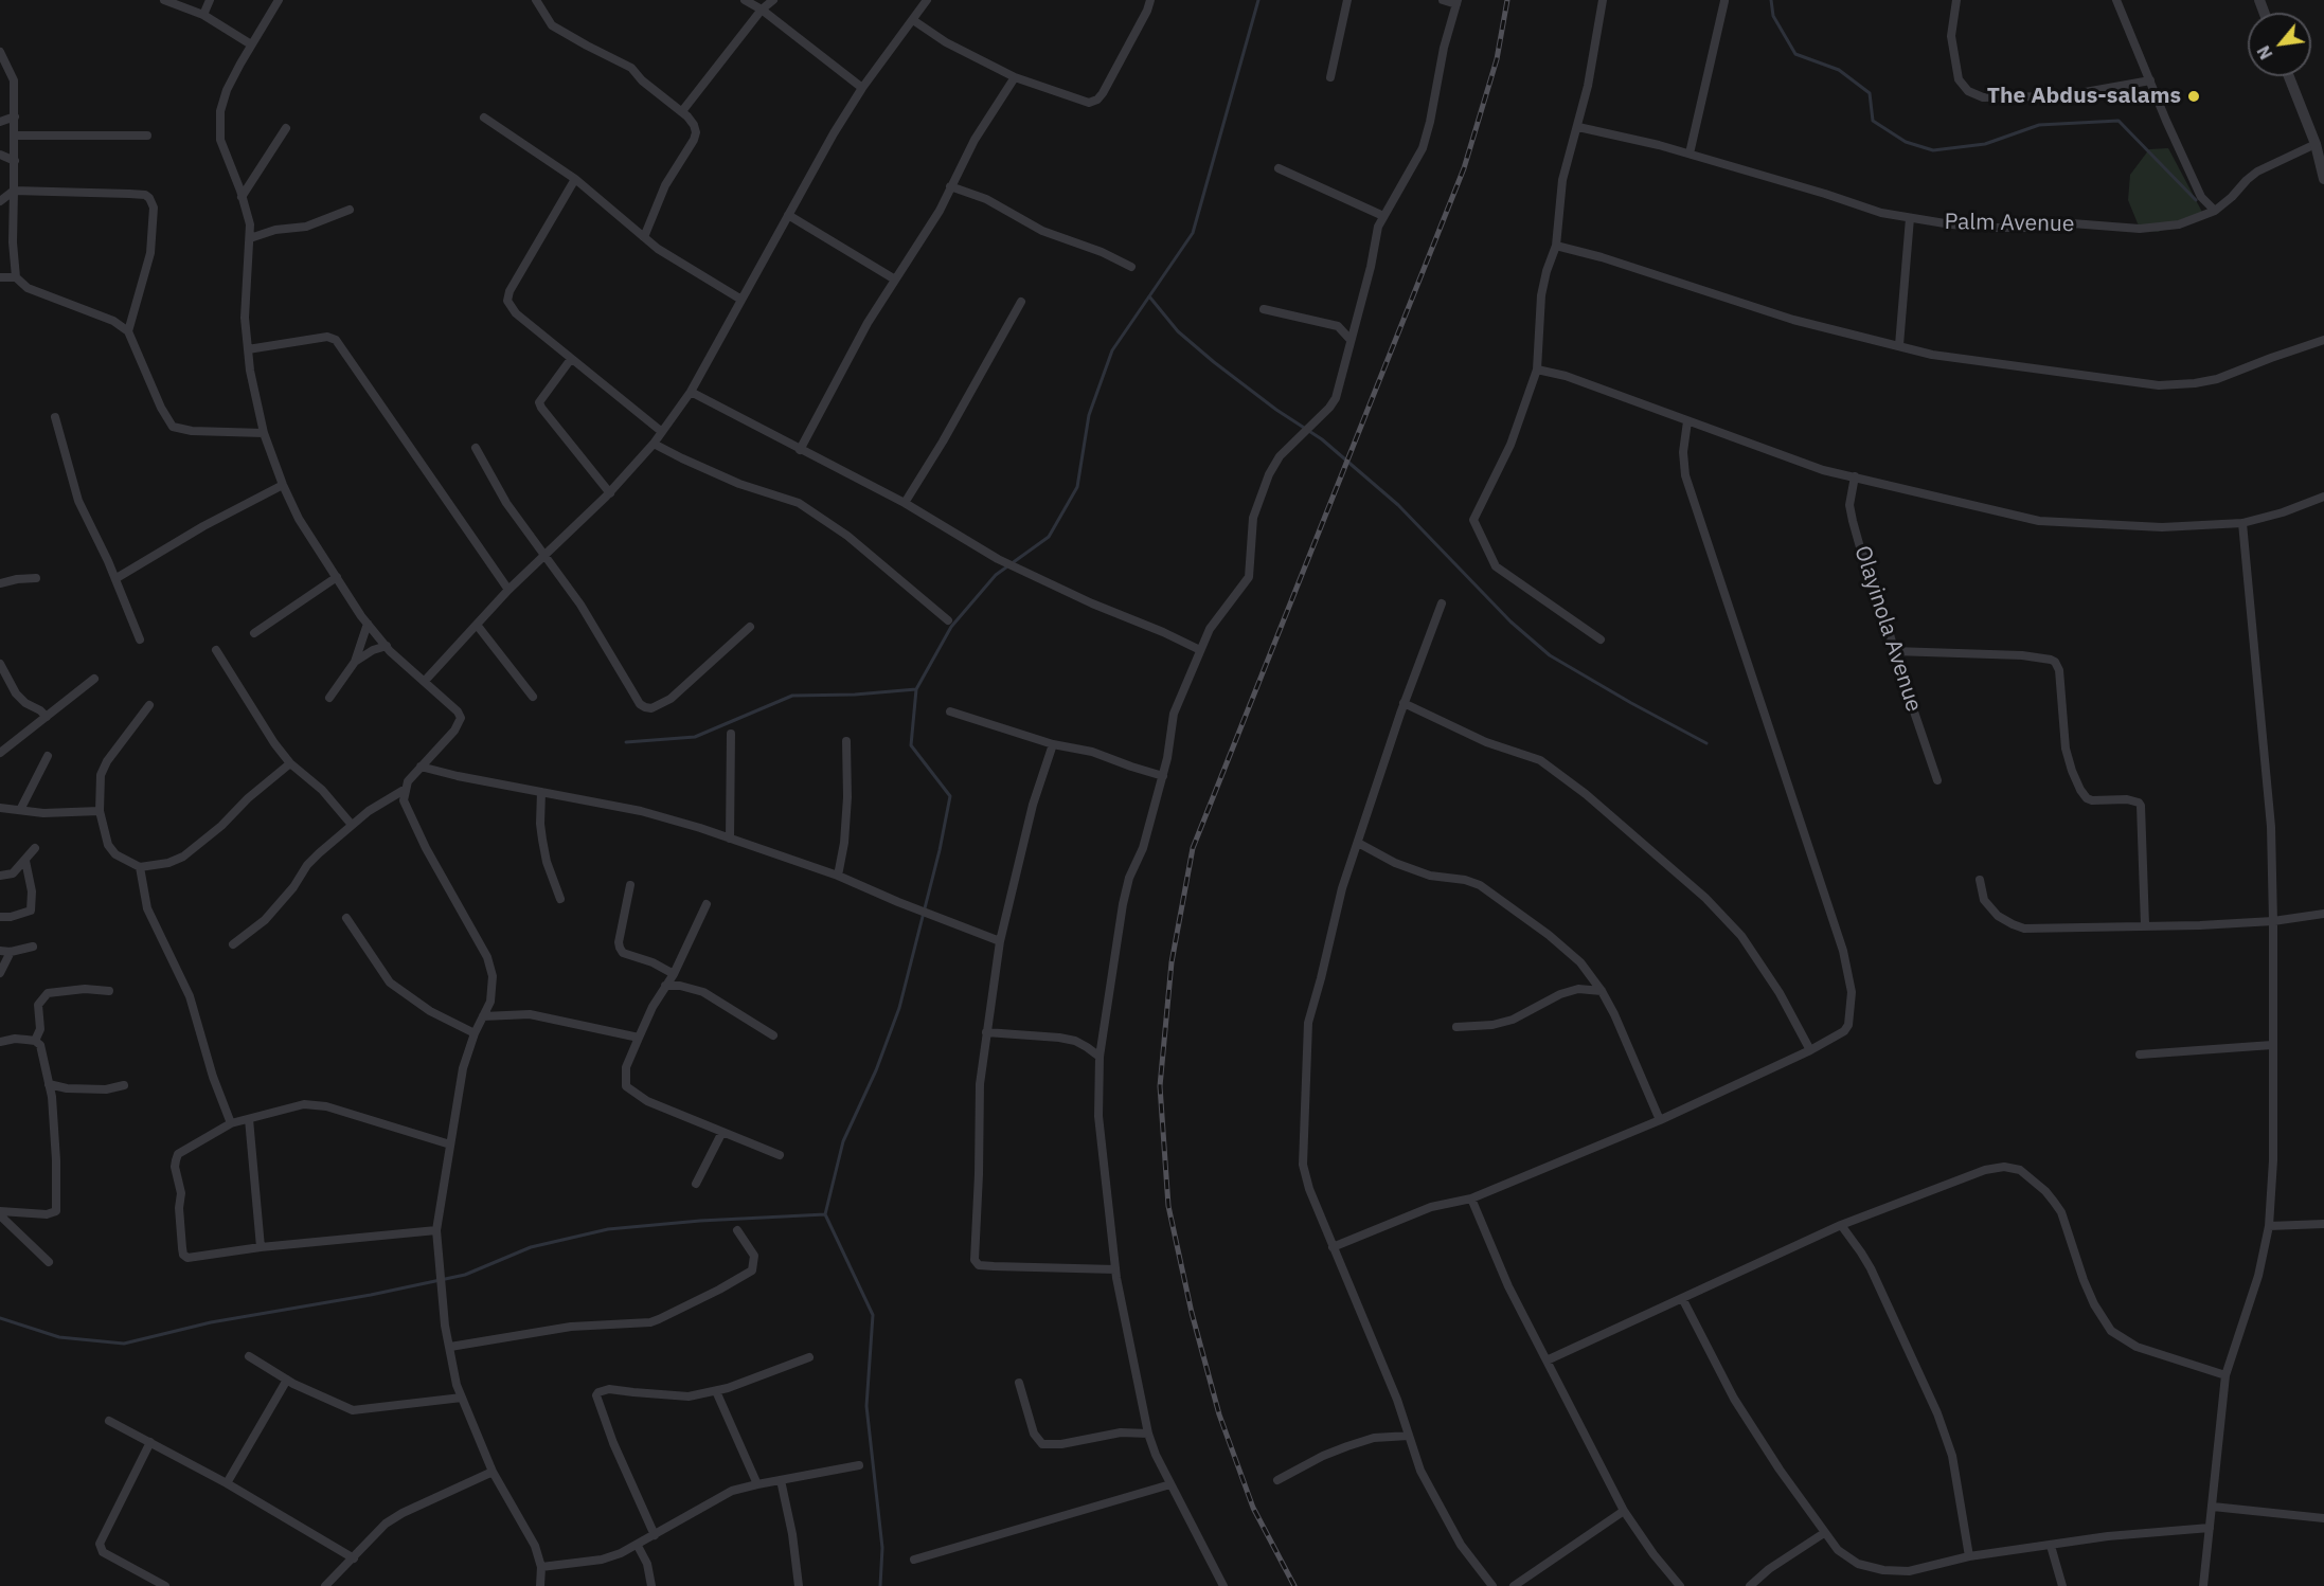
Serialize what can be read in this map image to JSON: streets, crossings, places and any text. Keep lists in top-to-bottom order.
{
  "streets": {
    "street": ["Palm Avenue", "Olayinola Avenue"]
  },
  "places": ["The Abdus-salams"],
  "north": "bottom left"
}
